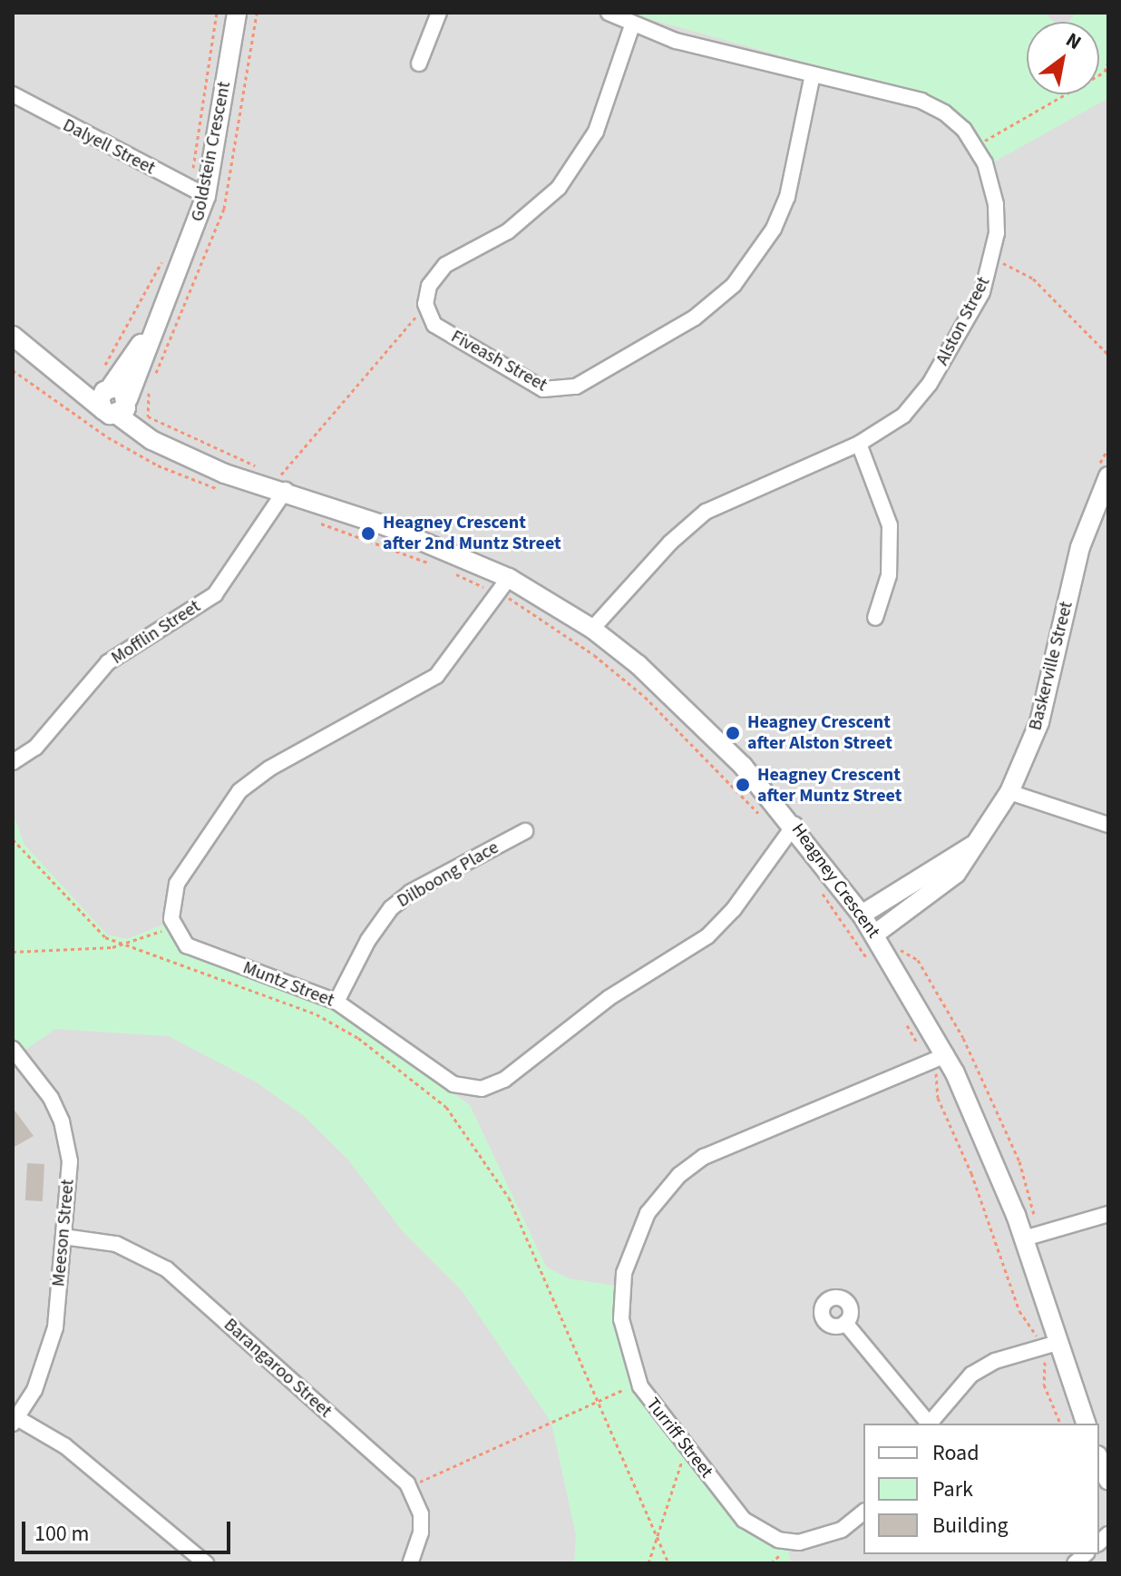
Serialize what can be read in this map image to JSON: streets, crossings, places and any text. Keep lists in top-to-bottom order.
{
  "streets": {
    "street": [
      "Dalyell Street",
      "Goldstein Crescent",
      "Alston Street",
      "Fiveash Street",
      "Mofflin Street",
      "Baskerville Street",
      "Dilboong Place",
      "Heagney Crescent",
      "Muntz Street",
      "Meeson Street",
      "Barangaroo Street",
      "Turriff Street"
    ]
  },
  "crossings": [
    ["Dalyell Street", "Goldstein Crescent"],
    ["Goldstein Crescent", "Heagney Crescent"],
    ["Alston Street", "Fiveash Street"],
    ["Alston Street", "Heagney Crescent"],
    ["Mofflin Street", "Heagney Crescent"],
    ["Baskerville Street", "Heagney Crescent"],
    ["Dilboong Place", "Muntz Street"],
    ["Heagney Crescent", "Muntz Street"],
    ["Heagney Crescent", "Turriff Street"],
    ["Meeson Street", "Barangaroo Street"]
  ],
  "places": ["Heagney Crescent after 2nd Muntz Street", "Heagney Crescent after Alston Street", "Heagney Crescent after Muntz Street"],
  "legend": ["Road", "Park", "Building"],
  "scale_bar": "100 m",
  "north": "top right"
}
